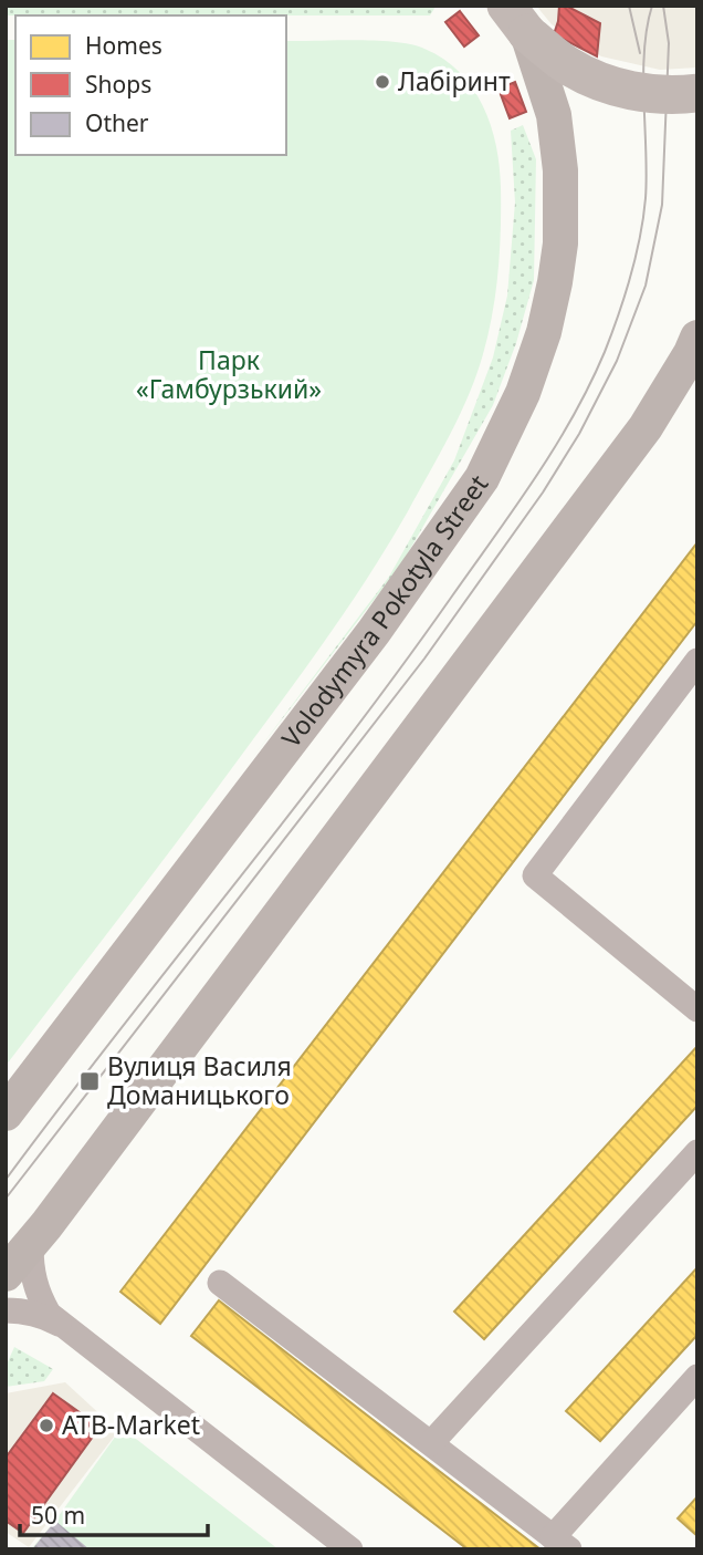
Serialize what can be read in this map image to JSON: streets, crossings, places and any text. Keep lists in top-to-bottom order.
{
  "streets": {
    "street": ["Volodymyra Pokotyla Street"]
  },
  "parks": ["Парк «Гамбурзький»"],
  "places": {
    "other": ["Лабіринт", "ATB-Market"],
    "transit": ["Вулиця Василя Доманицького"]
  },
  "legend": ["Homes", "Shops", "Other"],
  "scale_bar": "50 m"
}
